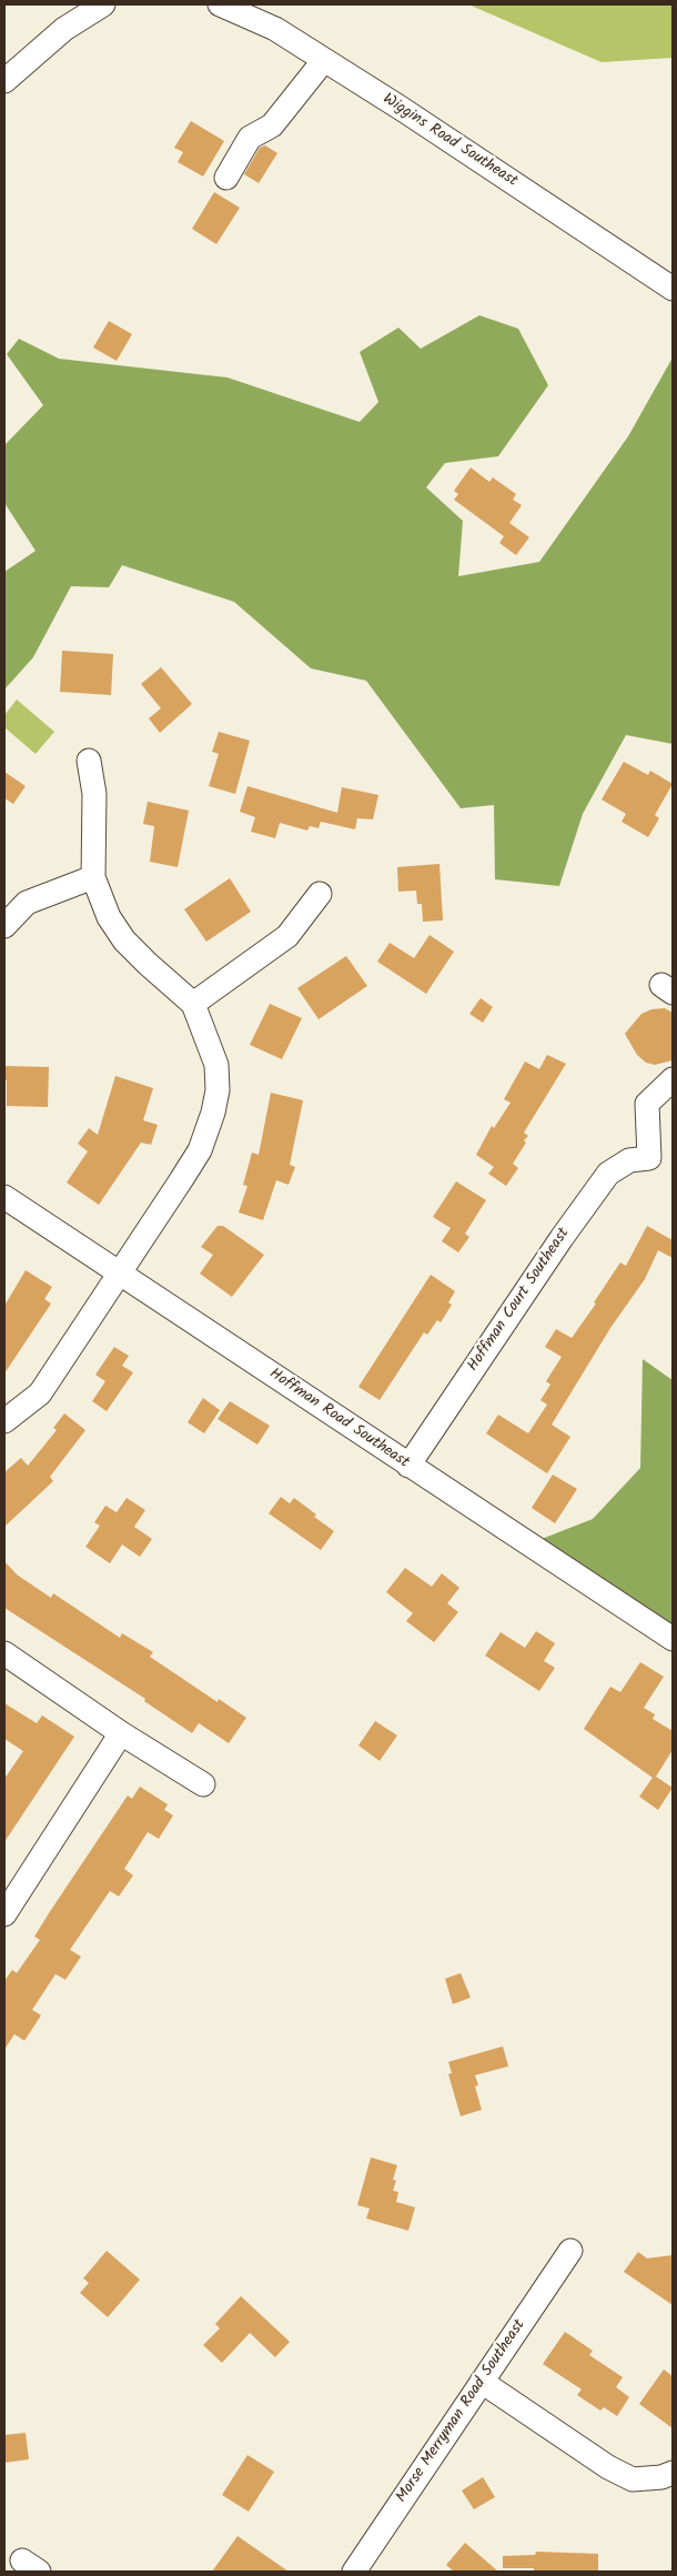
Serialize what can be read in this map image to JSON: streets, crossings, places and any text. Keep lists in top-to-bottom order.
{
  "streets": {
    "street": [
      "Wiggins Road Southeast",
      "Hoffman Court Southeast",
      "Hoffman Road Southeast",
      "Morse Merryman Road Southeast"
    ]
  },
  "crossings": [
    ["Hoffman Court Southeast", "Hoffman Road Southeast"]
  ]
}
